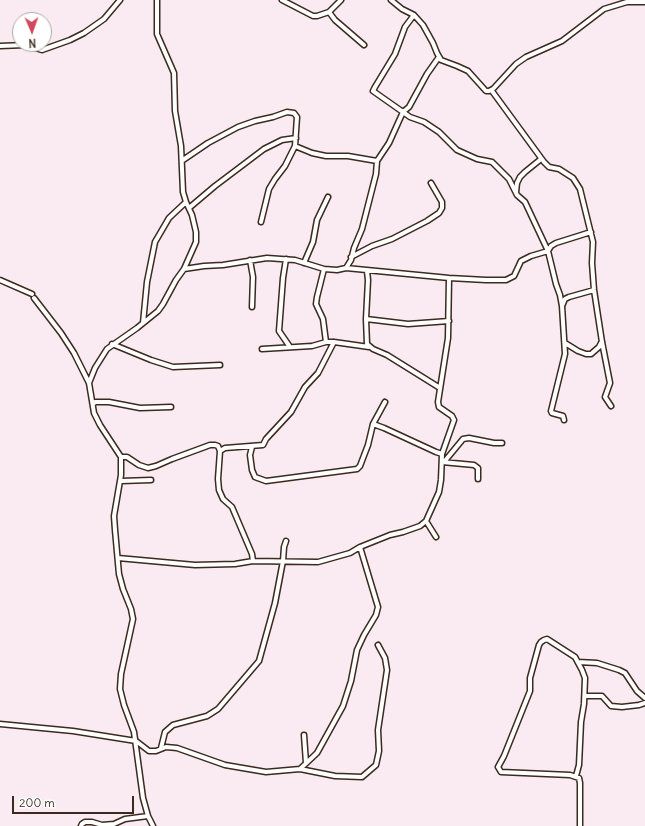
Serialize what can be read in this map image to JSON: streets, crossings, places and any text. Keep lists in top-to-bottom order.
{
  "scale_bar": "200 m",
  "north": "bottom"
}
